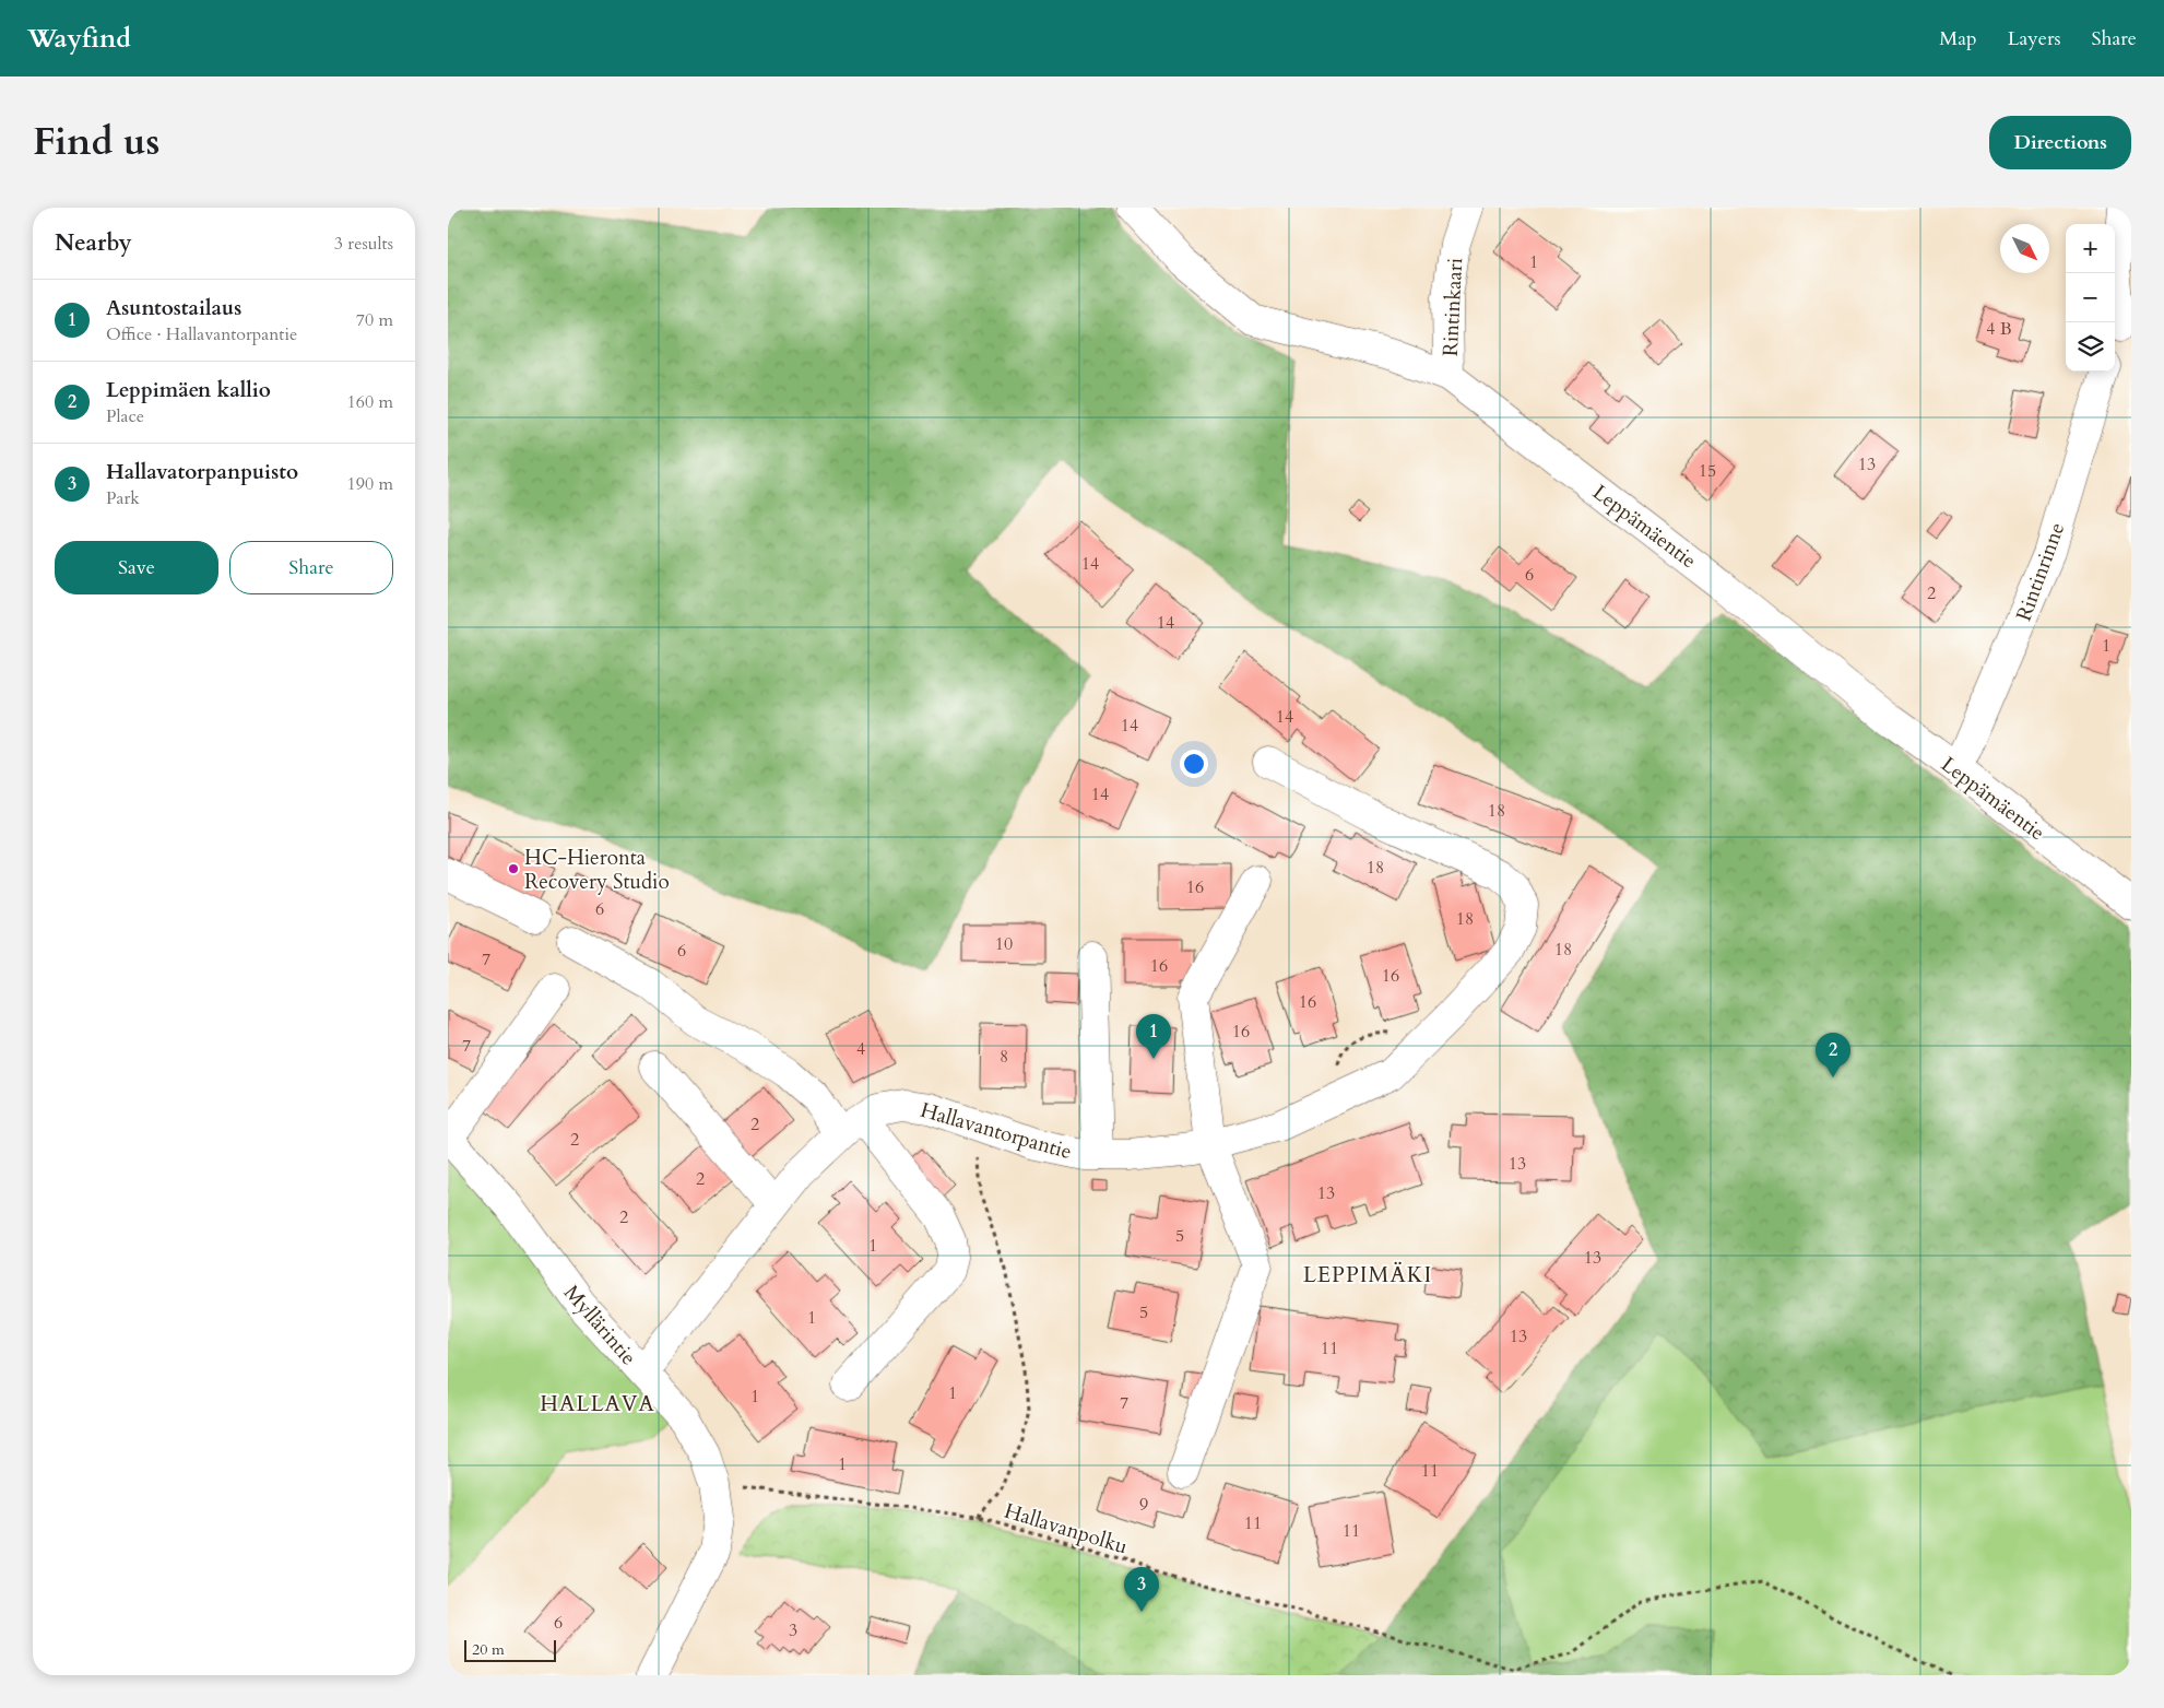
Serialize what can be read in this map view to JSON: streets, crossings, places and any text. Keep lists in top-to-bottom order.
{
  "streets": {
    "street": [
      "Rintinkaari",
      "Leppämäentie",
      "Rintinrinne",
      "Hallavantorpantie",
      "Myllärintie"
    ],
    "path": ["Hallavanpolku"]
  },
  "crossings": [
    ["Rintinkaari", "Leppämäentie"],
    ["Leppämäentie", "Rintinrinne"],
    ["Hallavantorpantie", "Myllärintie"],
    ["Myllärintie", "Hallavanpolku"]
  ],
  "districts": ["LEPPIMÄKI", "HALLAVA"],
  "places": ["HC-Hieronta Recovery Studio"],
  "house_numbers": [
    "1",
    "4 B",
    "13",
    "15",
    "14",
    "6",
    "2",
    "14",
    "1",
    "14",
    "14",
    "14",
    "18",
    "18",
    "16",
    "6",
    "18",
    "10",
    "18",
    "6",
    "7",
    "16",
    "16",
    "16",
    "16",
    "7",
    "4",
    "8",
    "2",
    "2",
    "13",
    "2",
    "13",
    "2",
    "5",
    "1",
    "13",
    "5",
    "1",
    "13",
    "11",
    "1",
    "1",
    "7",
    "1",
    "11",
    "9",
    "11",
    "11",
    "6",
    "3"
  ],
  "scale_bar": "20 m",
  "north": "bottom right",
  "page": {
    "header": "Wayfind",
    "nav": ["Map", "Layers", "Share"],
    "title": "Find us",
    "buttons": [
      "Directions",
      ["Save", "Share"]
    ],
    "heading": ["Nearby", "3 results"],
    "map_buttons": ["+", "−"],
    "list": [
      {
        "mark": "1",
        "name": "Asuntostailaus",
        "note": "Office · Hallavantorpantie",
        "value": "70 m"
      },
      {
        "mark": "2",
        "name": "Leppimäen kallio",
        "note": "Place",
        "value": "160 m"
      },
      {
        "mark": "3",
        "name": "Hallavatorpanpuisto",
        "note": "Park",
        "value": "190 m"
      }
    ],
    "pins": ["1", "2", "3"],
    "scale": "20 m"
  }
}
